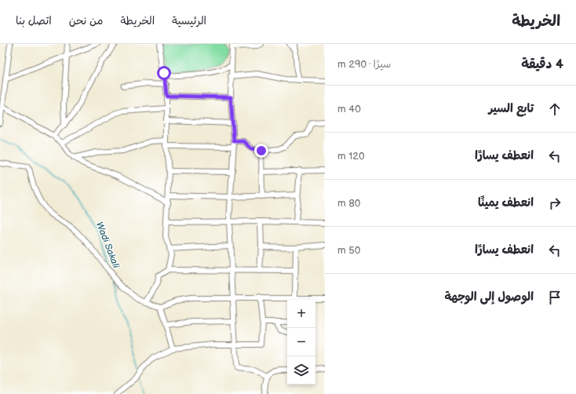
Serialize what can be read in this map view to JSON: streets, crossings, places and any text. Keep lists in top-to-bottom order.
{
  "water": ["Wadi Sakali"],
  "page": {
    "header": "الخريطة",
    "nav": [
      "الرئيسية",
      "الخريطة",
      "من نحن",
      "اتصل بنا"
    ],
    "heading": ["4 دقيقة", "سيرًا · 290 m"],
    "list": [
      ["تابع السير", "40 m"],
      ["انعطف يسارًا", "120 m"],
      ["انعطف يمينًا", "80 m"],
      ["انعطف يسارًا", "50 m"],
      "الوصول إلى الوجهة"
    ],
    "map_buttons": ["+", "−"]
  }
}
